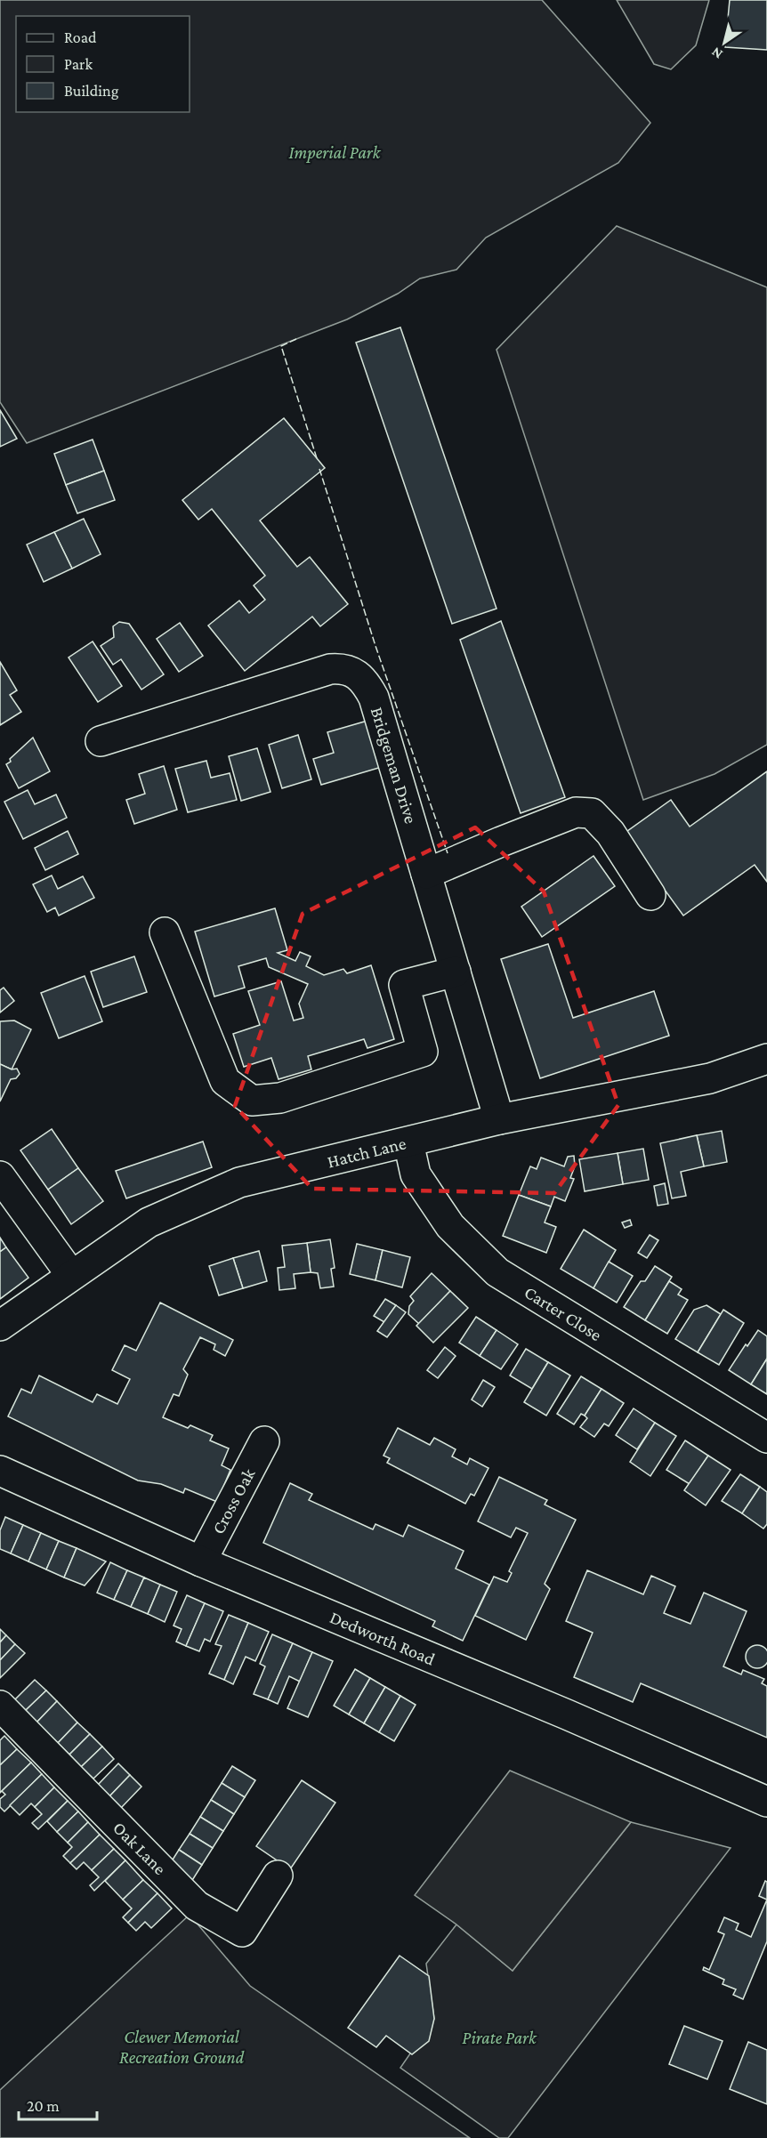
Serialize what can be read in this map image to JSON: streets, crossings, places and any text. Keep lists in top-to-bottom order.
{
  "streets": {
    "street": [
      "Bridgeman Drive",
      "Hatch Lane",
      "Carter Close",
      "Cross Oak",
      "Dedworth Road",
      "Oak Lane"
    ]
  },
  "crossings": [
    ["Bridgeman Drive", "Hatch Lane"],
    ["Hatch Lane", "Carter Close"],
    ["Cross Oak", "Dedworth Road"]
  ],
  "parks": ["Imperial Park", "Clewer Memorial Recreation Ground", "Pirate Park"],
  "legend": ["Road", "Park", "Building"],
  "scale_bar": "20 m",
  "north": "bottom left"
}
